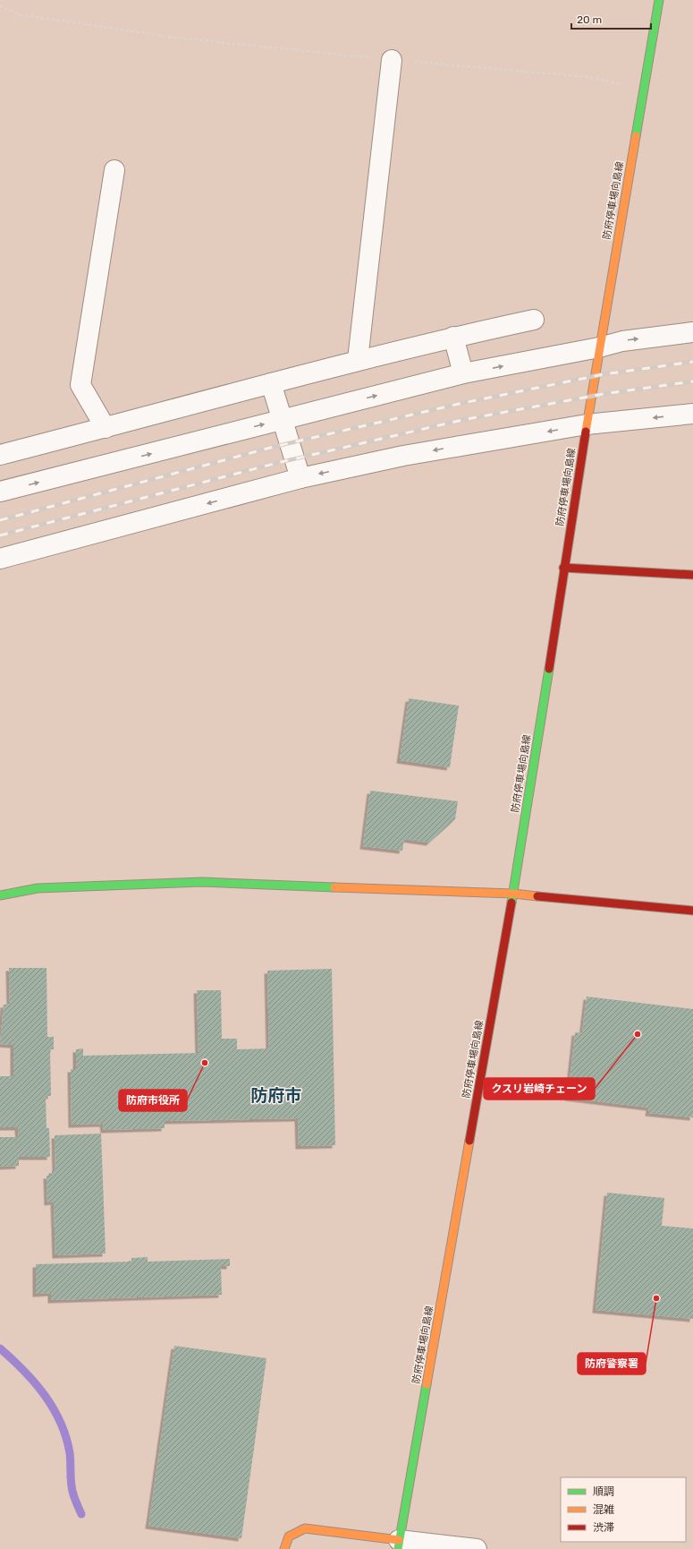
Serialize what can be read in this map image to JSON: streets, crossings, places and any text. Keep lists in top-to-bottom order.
{
  "streets": {
    "main road": ["防府停車場向島線"]
  },
  "districts": ["防府市"],
  "places": ["クスリ岩崎チェーン", "防府市役所", "防府警察署"],
  "legend": ["順調", "混雑", "渋滞"],
  "scale_bar": "20 m"
}
